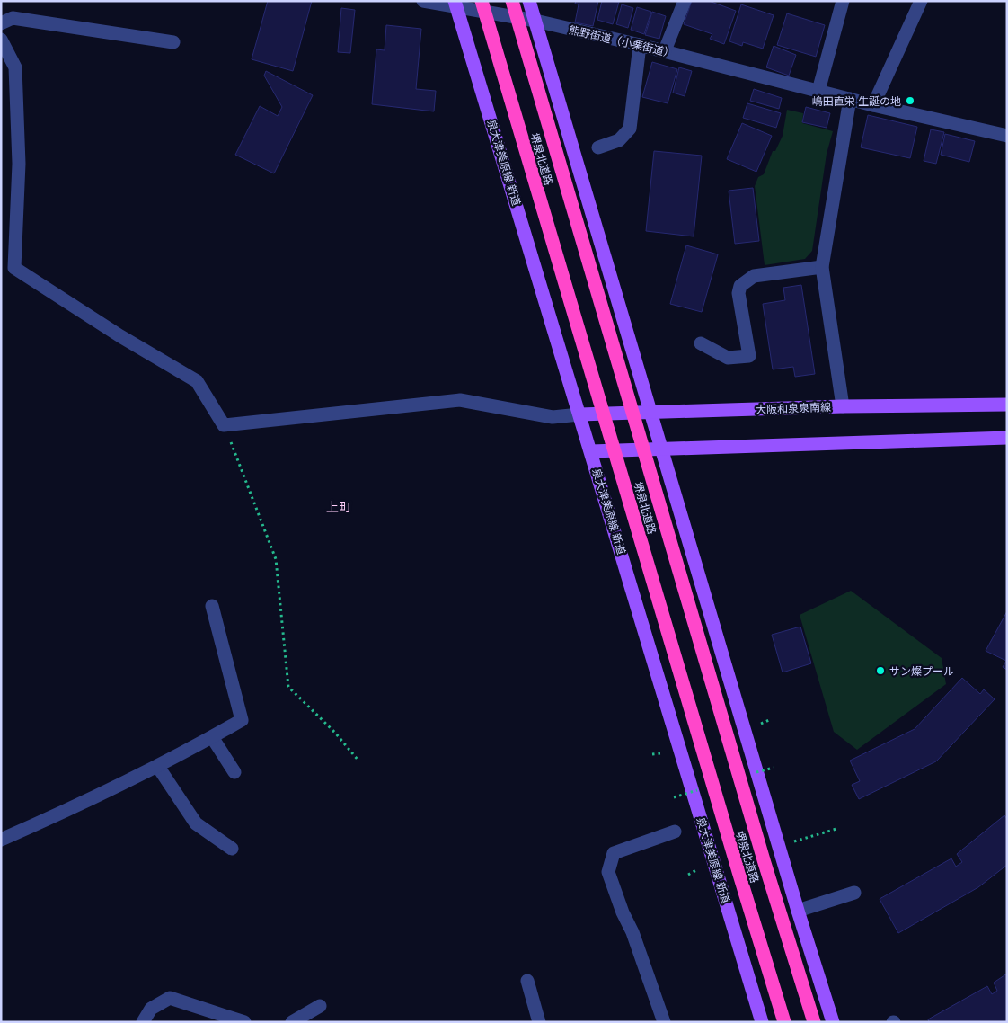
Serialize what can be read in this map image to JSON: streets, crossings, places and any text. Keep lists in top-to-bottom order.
{
  "streets": {
    "highway": ["堺泉北道路"],
    "main road": ["泉大津美原線 新道", "大阪和泉泉南線"],
    "street": ["熊野街道（小栗街道）"]
  },
  "crossings": [
    ["熊野街道（小栗街道）", "泉大津美原線 新道"],
    ["泉大津美原線 新道", "大阪和泉泉南線"]
  ],
  "districts": ["上町"],
  "places": ["嶋田直栄 生誕の地", "サン燦プール"]
}
